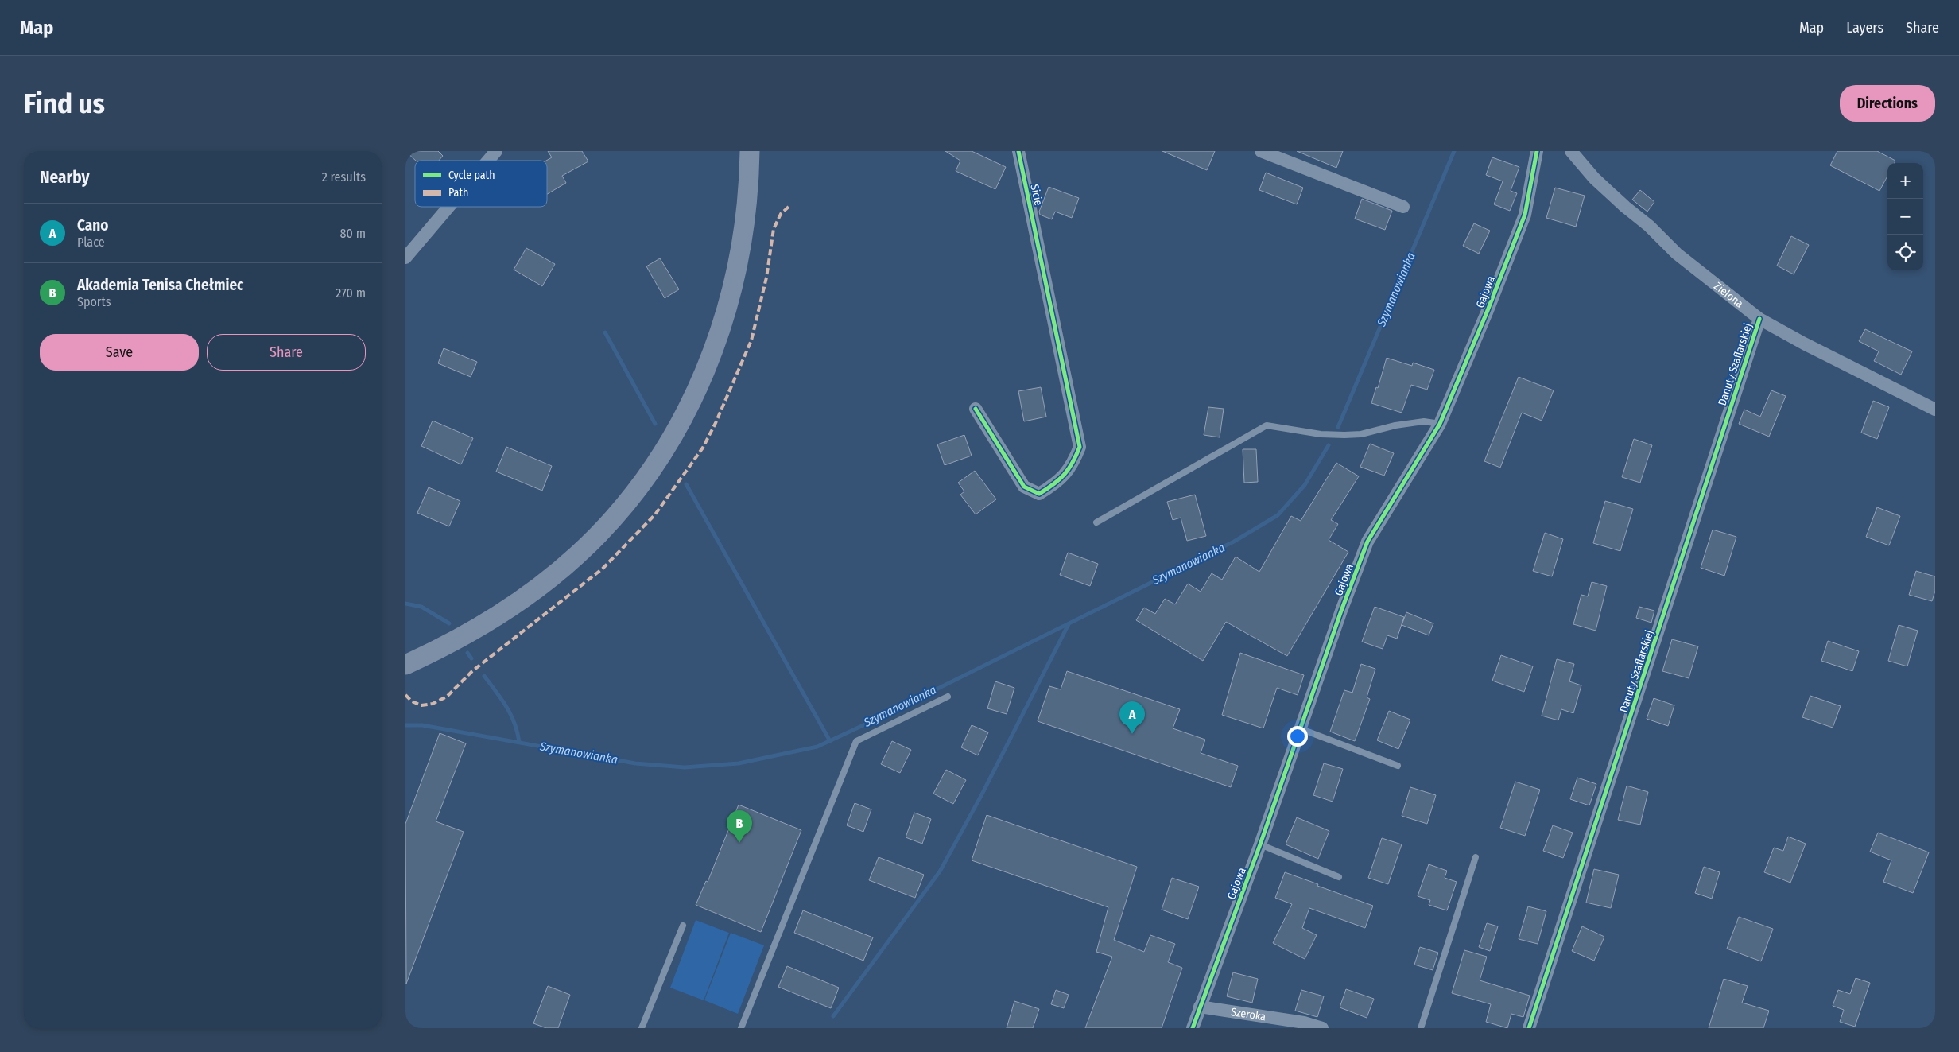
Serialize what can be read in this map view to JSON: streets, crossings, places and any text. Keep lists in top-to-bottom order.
{
  "streets": {
    "street": [
      "Sicie",
      "Gajowa",
      "Zielona",
      "Danuty Szaflarskiej",
      "Szeroka"
    ]
  },
  "crossings": [
    ["Gajowa", "Szeroka"],
    ["Zielona", "Danuty Szaflarskiej"]
  ],
  "water": ["Szymanowianka"],
  "legend": ["Cycle path", "Path"],
  "page": {
    "header": "Map",
    "nav": ["Map", "Layers", "Share"],
    "buttons": [
      "Directions",
      ["Save", "Share"]
    ],
    "title": "Find us",
    "heading": ["Nearby", "2 results"],
    "map_buttons": ["+", "−"],
    "list": [
      {
        "mark": "A",
        "name": "Cano",
        "note": "Place",
        "value": "80 m"
      },
      {
        "mark": "B",
        "name": "Akademia Tenisa Chełmiec",
        "note": "Sports",
        "value": "270 m"
      }
    ],
    "pins": ["A", "B"]
  }
}
